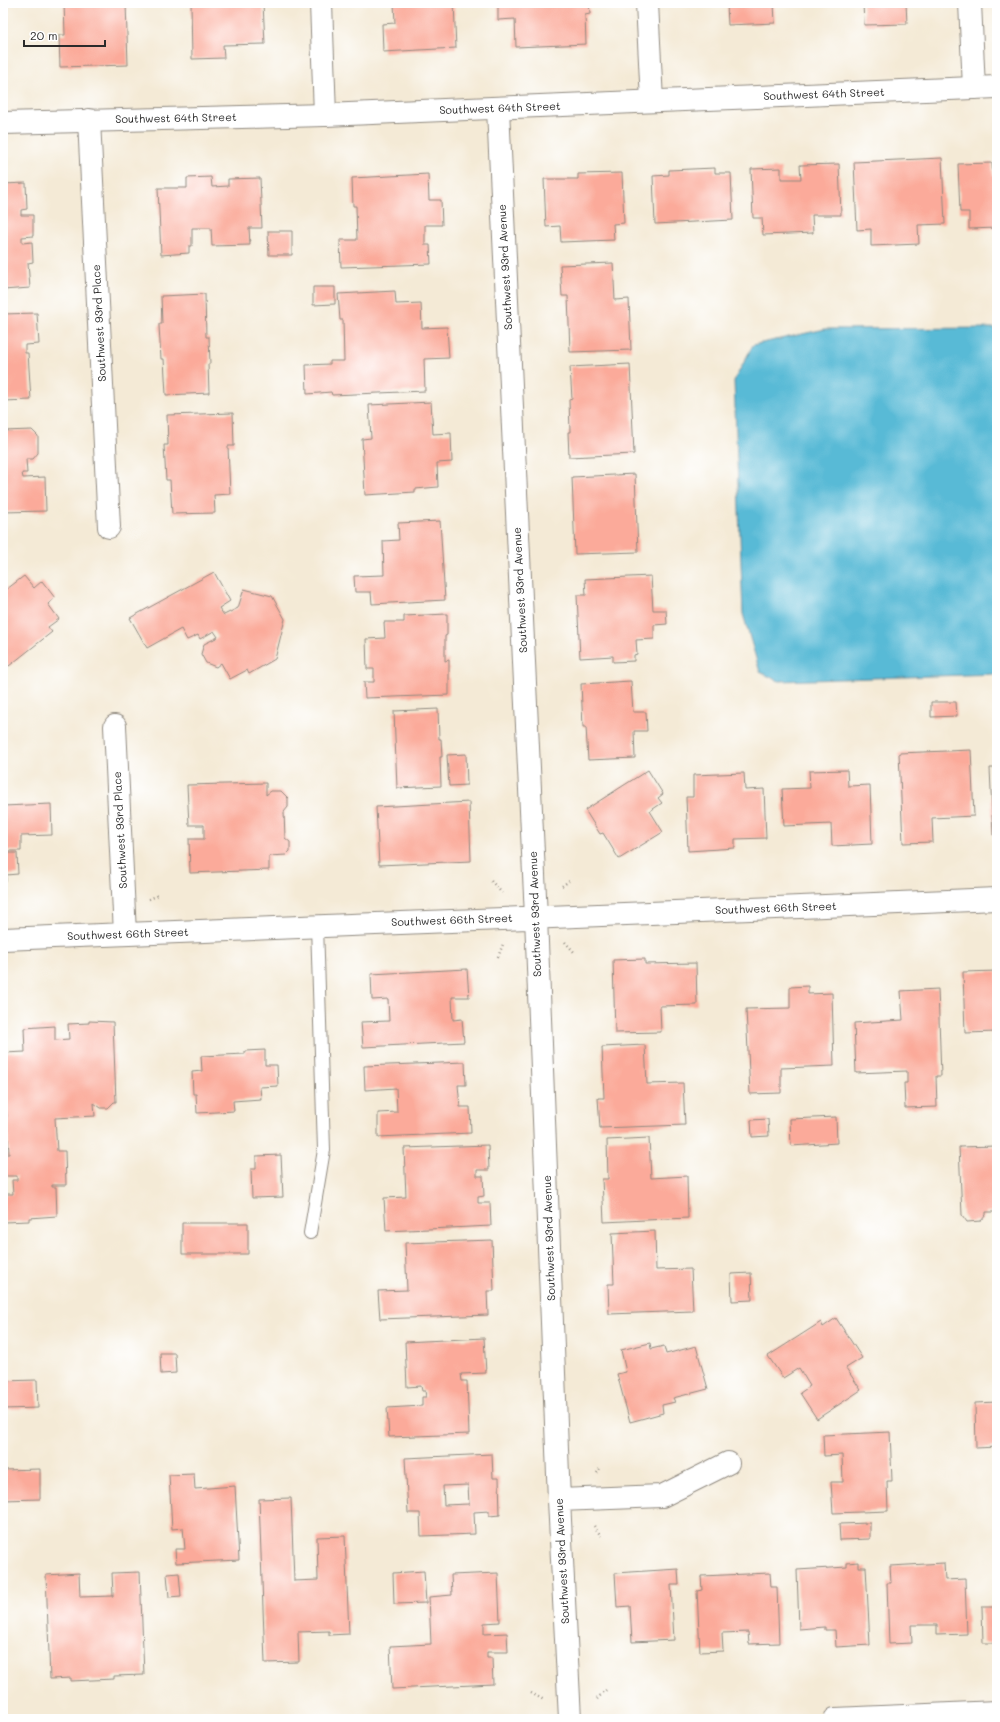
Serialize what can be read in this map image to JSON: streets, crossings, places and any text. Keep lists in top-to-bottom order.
{
  "streets": {
    "street": [
      "Southwest 64th Street",
      "Southwest 93rd Avenue",
      "Southwest 93rd Place",
      "Southwest 66th Street"
    ]
  },
  "crossings": [
    ["Southwest 64th Street", "Southwest 93rd Avenue"],
    ["Southwest 64th Street", "Southwest 93rd Place"],
    ["Southwest 93rd Avenue", "Southwest 66th Street"],
    ["Southwest 93rd Place", "Southwest 66th Street"]
  ],
  "scale_bar": "20 m"
}
